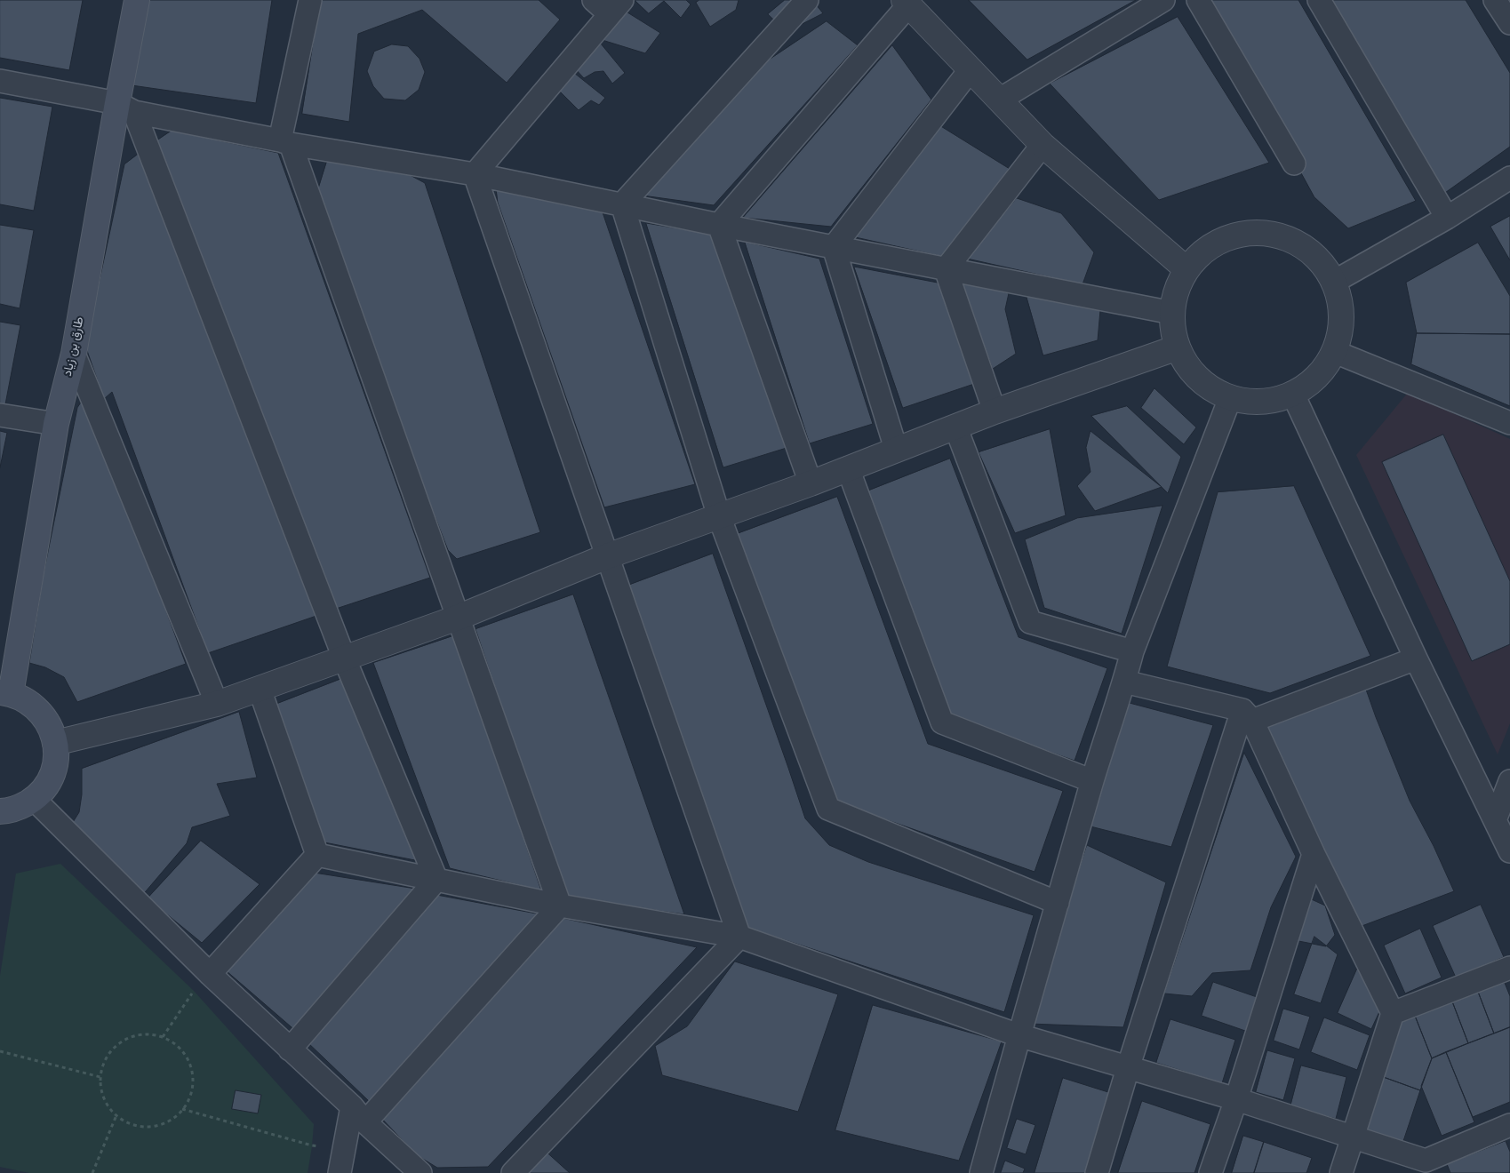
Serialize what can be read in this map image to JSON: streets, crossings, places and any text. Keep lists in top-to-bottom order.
{
  "streets": {
    "main road": ["طارق بن زياد"]
  }
}
